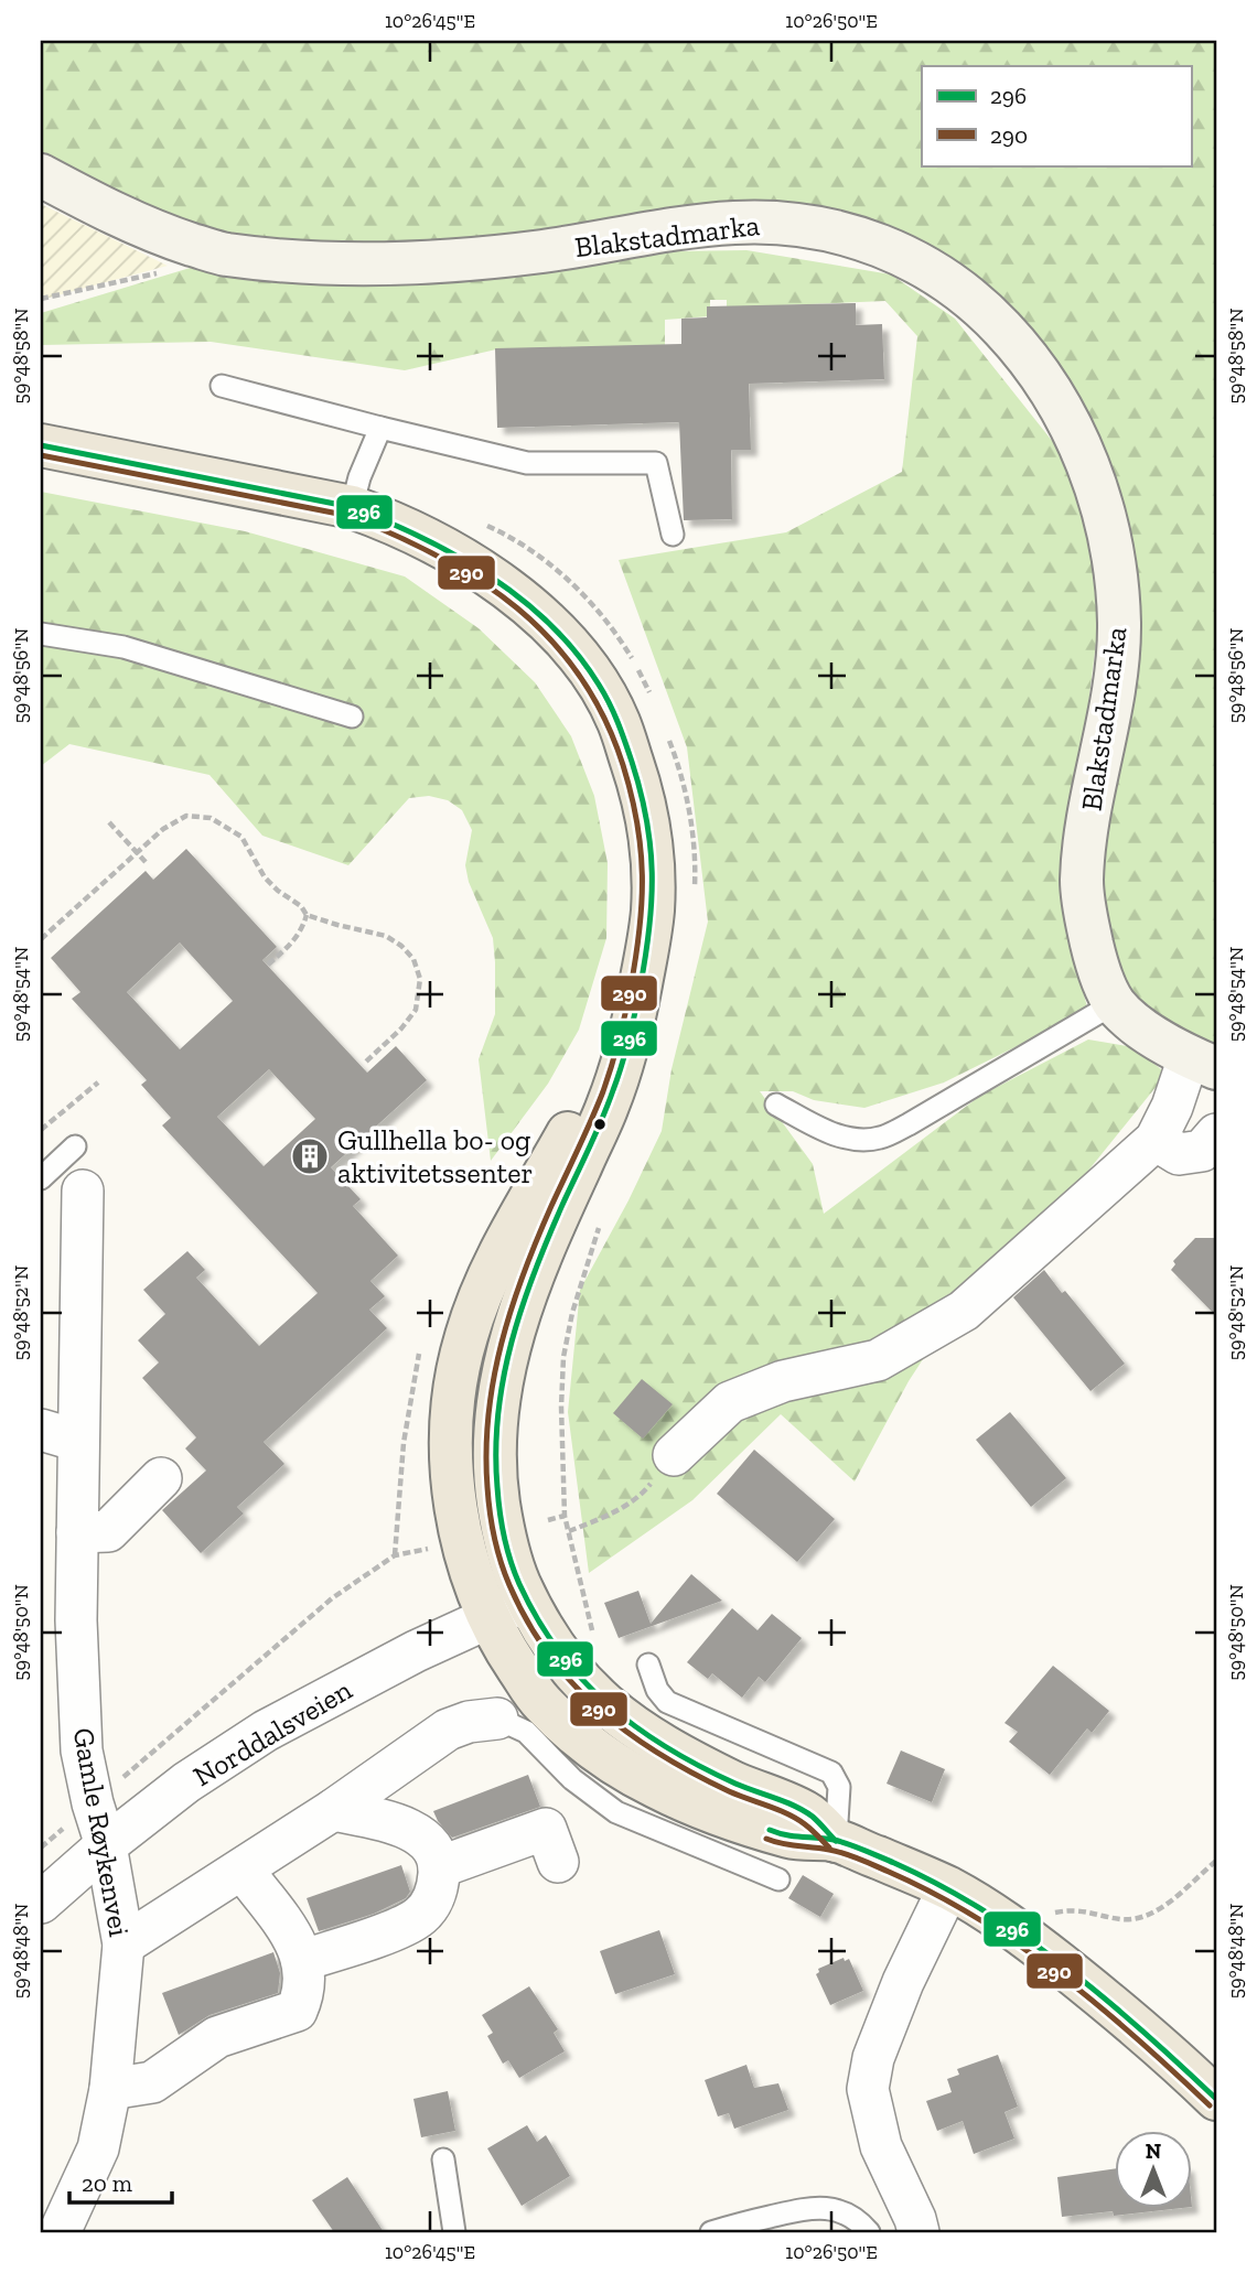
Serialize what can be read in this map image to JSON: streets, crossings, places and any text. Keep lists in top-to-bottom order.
{
  "streets": {
    "main road": ["Blakstadmarka"],
    "street": ["Norddalsveien", "Gamle Røykenvei"]
  },
  "crossings": [
    ["Norddalsveien", "Gamle Røykenvei"]
  ],
  "places": {
    "building": ["Gullhella bo- og aktivitetssenter"]
  },
  "lines": ["transit line 296", "transit line 290"],
  "legend": ["296", "290"],
  "scale_bar": "20 m",
  "north": "top",
  "coordinates": [
    "10°26'45\"E",
    "10°26'50\"E",
    "59°48'58\"N",
    "59°48'56\"N",
    "59°48'54\"N",
    "59°48'52\"N",
    "59°48'50\"N",
    "59°48'48\"N"
  ]
}
